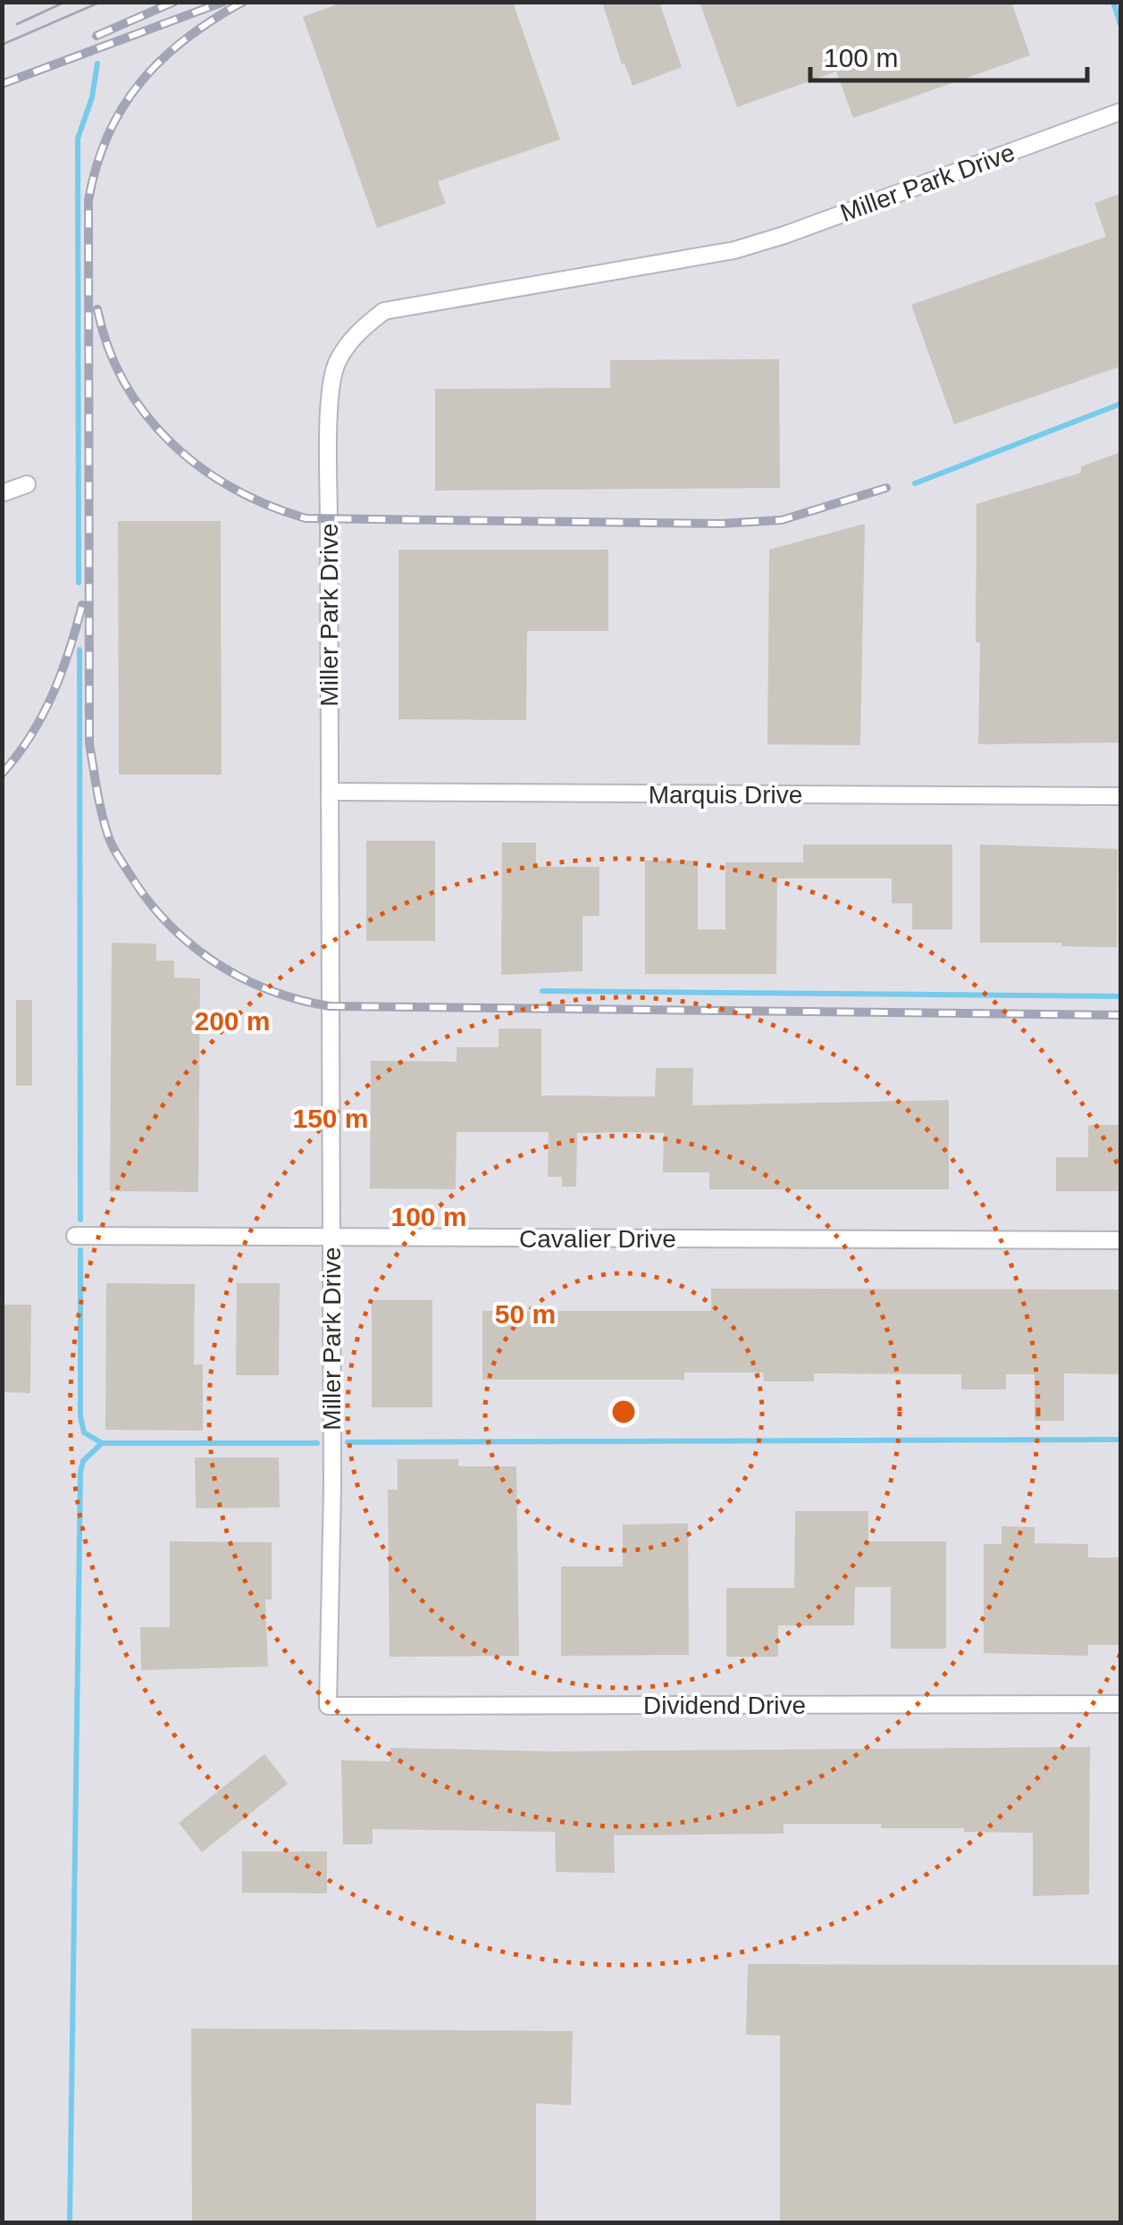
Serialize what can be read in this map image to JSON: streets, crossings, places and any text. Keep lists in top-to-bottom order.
{
  "streets": {
    "street": [
      "Miller Park Drive",
      "Marquis Drive",
      "Cavalier Drive",
      "Dividend Drive"
    ]
  },
  "crossings": [
    ["Miller Park Drive", "Marquis Drive"],
    ["Miller Park Drive", "Cavalier Drive"],
    ["Miller Park Drive", "Dividend Drive"]
  ],
  "scale_bar": "100 m",
  "rings": [
    "200 m",
    "150 m",
    "100 m",
    "50 m"
  ]
}
